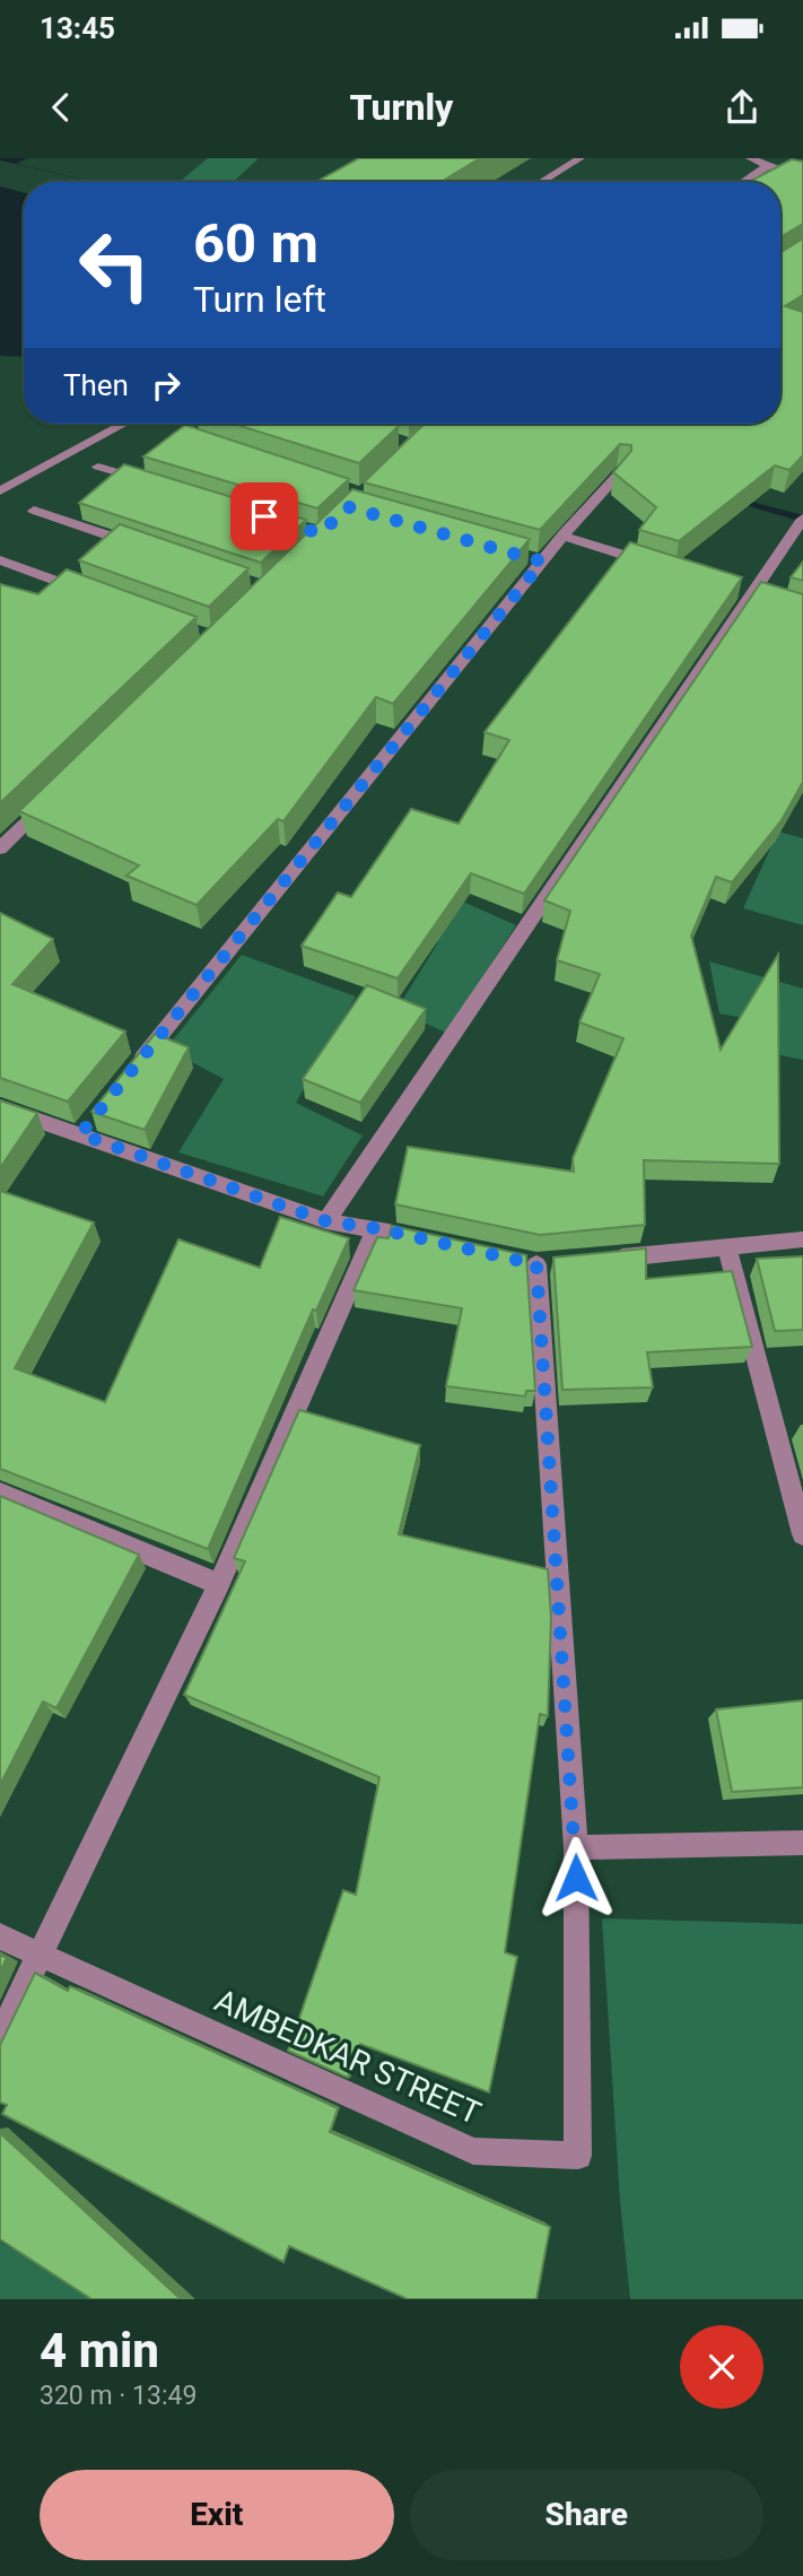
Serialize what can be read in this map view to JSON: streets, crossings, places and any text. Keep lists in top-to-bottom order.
{
  "streets": {
    "street": ["AMBEDKAR STREET"]
  },
  "page": {
    "status": "13:45",
    "header": "Turnly",
    "turn": ["60 m", "Turn left"],
    "then": "Then",
    "heading": ["4 min", "320 m · 13:49"],
    "buttons": ["Exit", "Share"]
  }
}
